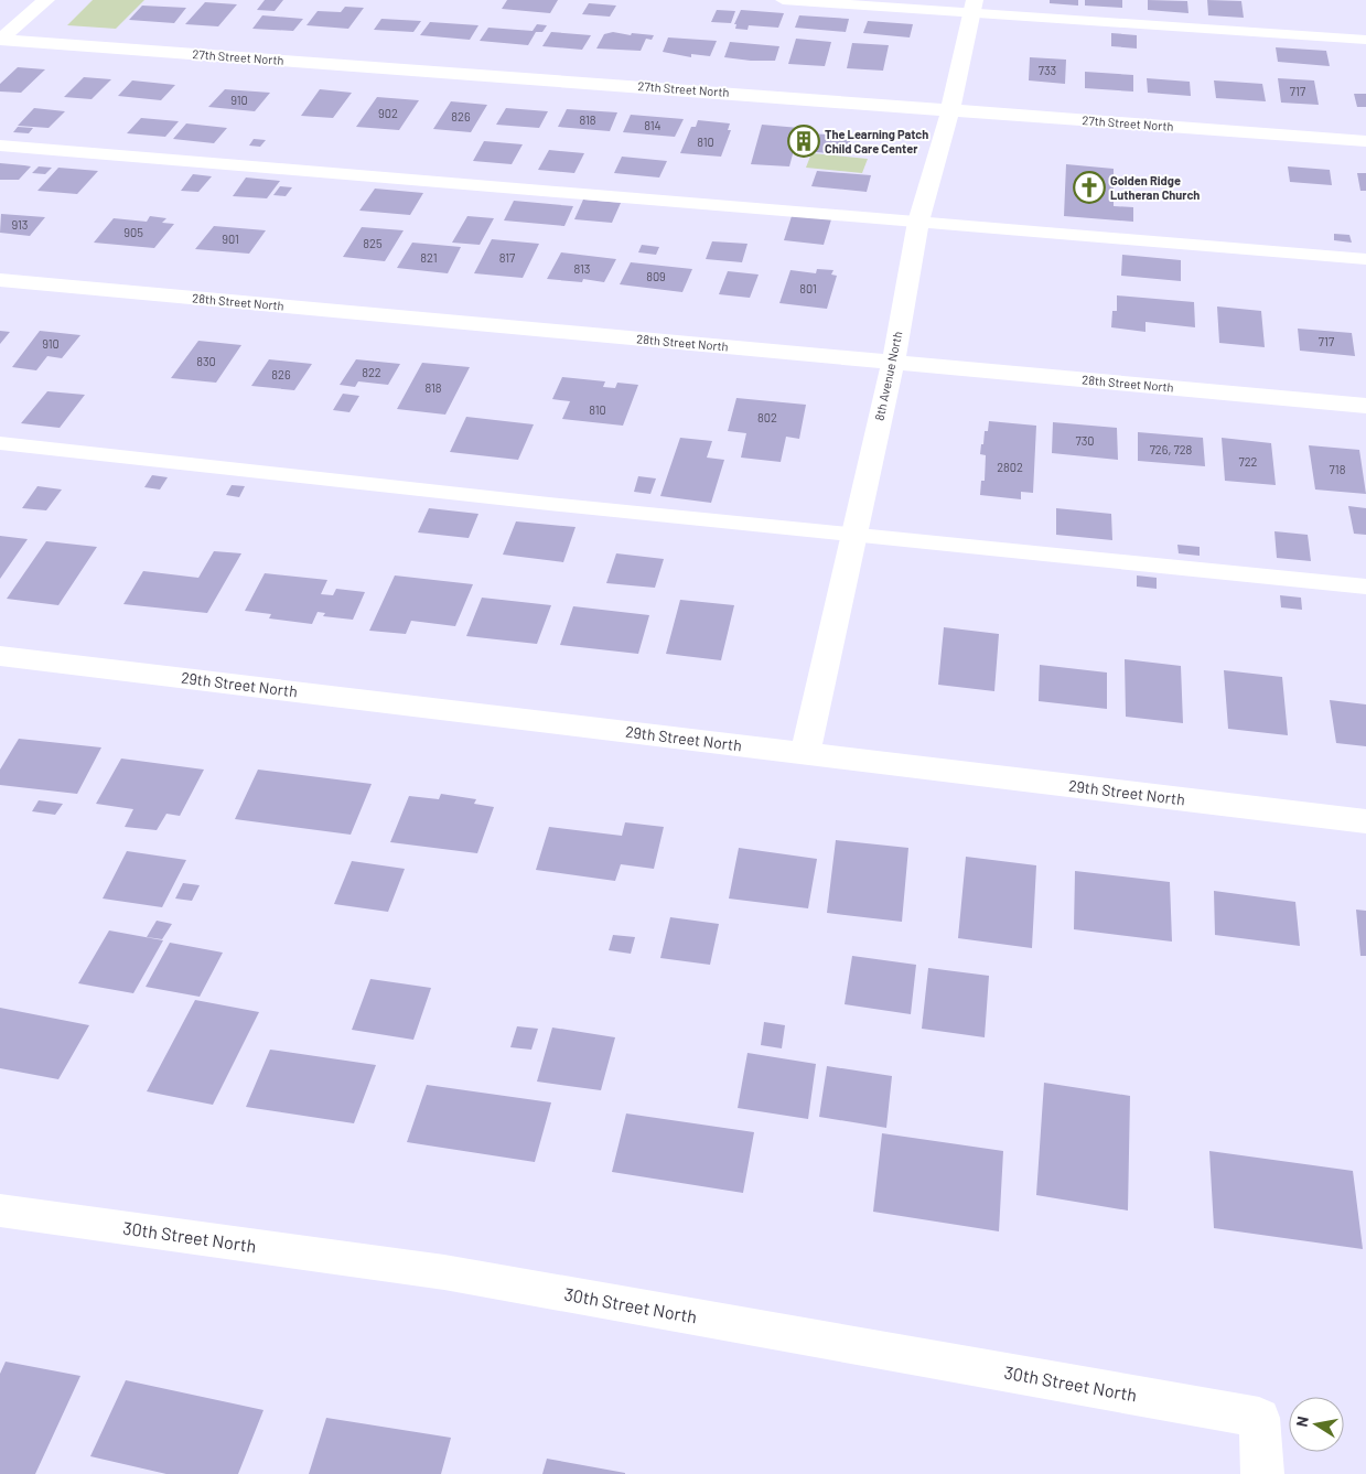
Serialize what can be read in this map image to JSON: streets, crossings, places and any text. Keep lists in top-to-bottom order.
{
  "streets": {
    "street": [
      "27th Street North",
      "28th Street North",
      "8th Avenue North",
      "29th Street North",
      "30th Street North"
    ]
  },
  "crossings": [
    ["27th Street North", "8th Avenue North"],
    ["28th Street North", "8th Avenue North"],
    ["8th Avenue North", "29th Street North"]
  ],
  "places": {
    "building": ["The Learning Patch Child Care Center"],
    "church": ["Golden Ridge Lutheran Church"]
  },
  "house_numbers": [
    "733",
    "717",
    "910",
    "902",
    "826",
    "818",
    "814",
    "810",
    "913",
    "905",
    "901",
    "825",
    "821",
    "817",
    "813",
    "809",
    "801",
    "717",
    "910",
    "830",
    "822",
    "826",
    "818",
    "810",
    "802",
    "730",
    "726, 728",
    "722",
    "2802",
    "718"
  ],
  "north": "left"
}
